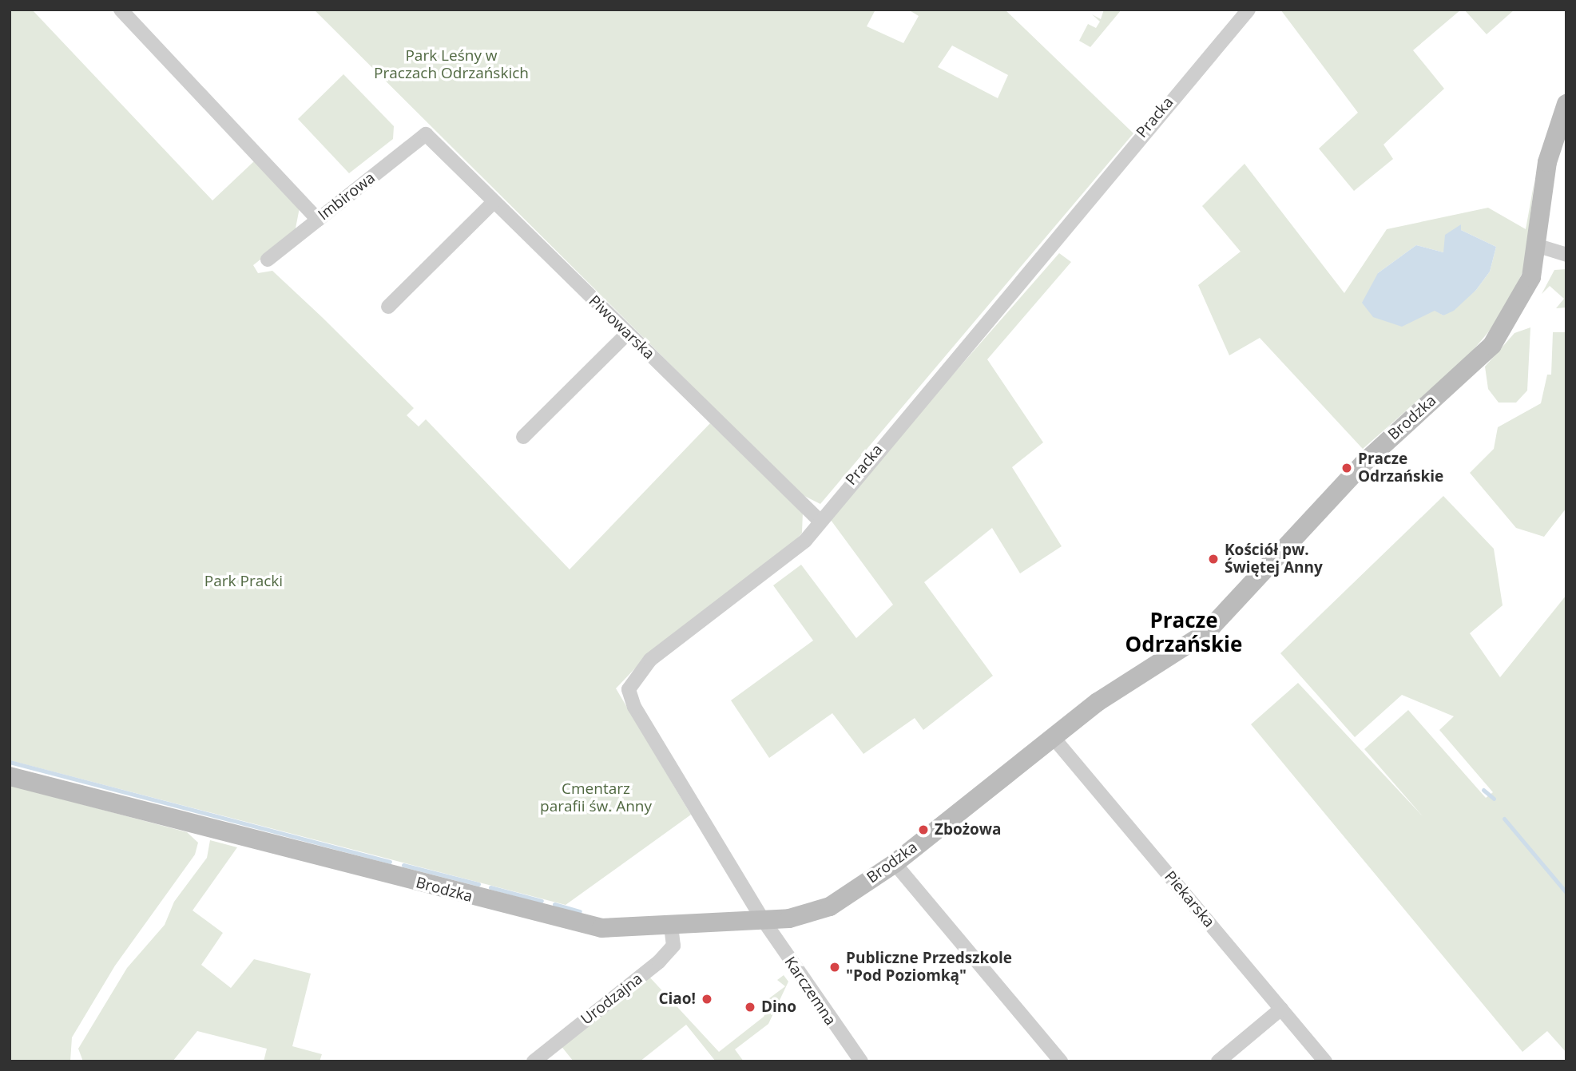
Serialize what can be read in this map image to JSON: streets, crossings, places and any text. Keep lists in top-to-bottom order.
{
  "streets": {
    "street": [
      "Pracka",
      "Imbirowa",
      "Piwowarska",
      "Brodzka",
      "Piekarska",
      "Karczemna",
      "Urodzajna"
    ]
  },
  "crossings": [
    ["Pracka", "Piwowarska"],
    ["Pracka", "Brodzka"],
    ["Pracka", "Karczemna"],
    ["Imbirowa", "Piwowarska"],
    ["Brodzka", "Piekarska"],
    ["Brodzka", "Karczemna"],
    ["Brodzka", "Urodzajna"]
  ],
  "districts": ["Pracze Odrzańskie"],
  "parks": ["Park Leśny w Praczach Odrzańskich", "Park Pracki", "Cmentarz parafii św. Anny"],
  "places": [
    "Pracze Odrzańskie",
    "Kościół pw. Świętej Anny",
    "Zbożowa",
    "Publiczne Przedszkole \"Pod Poziomką\"",
    "Ciao!",
    "Dino"
  ]
}
